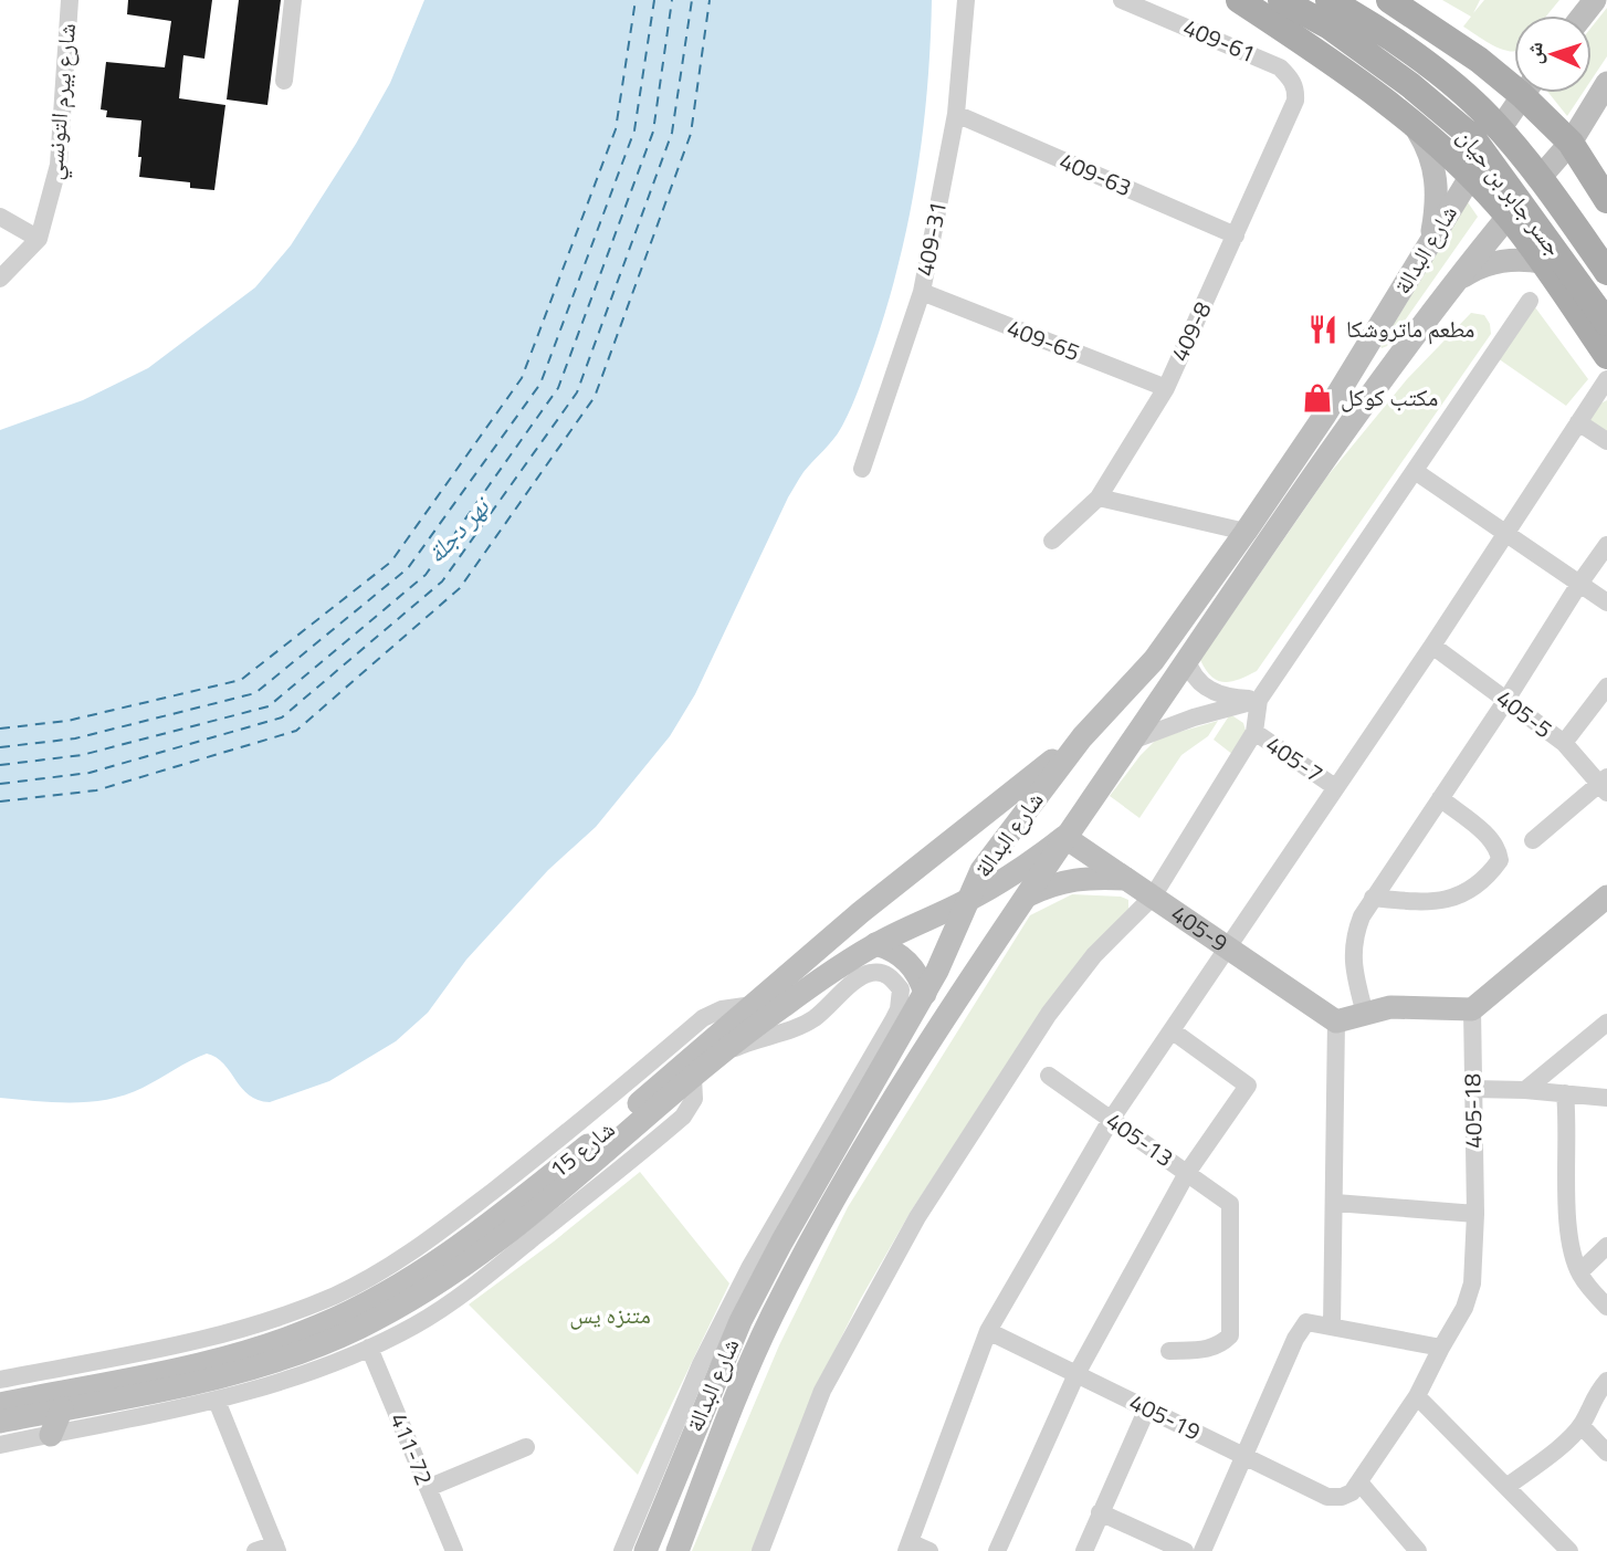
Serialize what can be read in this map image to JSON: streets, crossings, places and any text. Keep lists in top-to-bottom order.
{
  "streets": {
    "main road": [
      "جسر جابر بن حيان",
      "شارع البدالة",
      "405-9",
      "شارع 15"
    ],
    "street": [
      "409-61",
      "شارع بيرم التونسي",
      "409-63",
      "409-31",
      "409-8",
      "409-65",
      "405-5",
      "405-7",
      "405-18",
      "405-13",
      "405-19",
      "411-72"
    ]
  },
  "crossings": [
    ["409-61", "409-8"],
    ["409-63", "409-31"],
    ["409-63", "409-8"],
    ["409-31", "409-65"],
    ["شارع البدالة", "405-9"],
    ["شارع البدالة", "شارع 15"],
    ["409-8", "409-65"],
    ["405-9", "شارع 15"],
    ["405-18", "405-19"]
  ],
  "water": ["نهر دجلة"],
  "parks": ["متنزه يس"],
  "places": {
    "restaurant": ["مطعم ماتروشكا"],
    "shop": ["مكتب كوكل"]
  },
  "north": "left"
}
